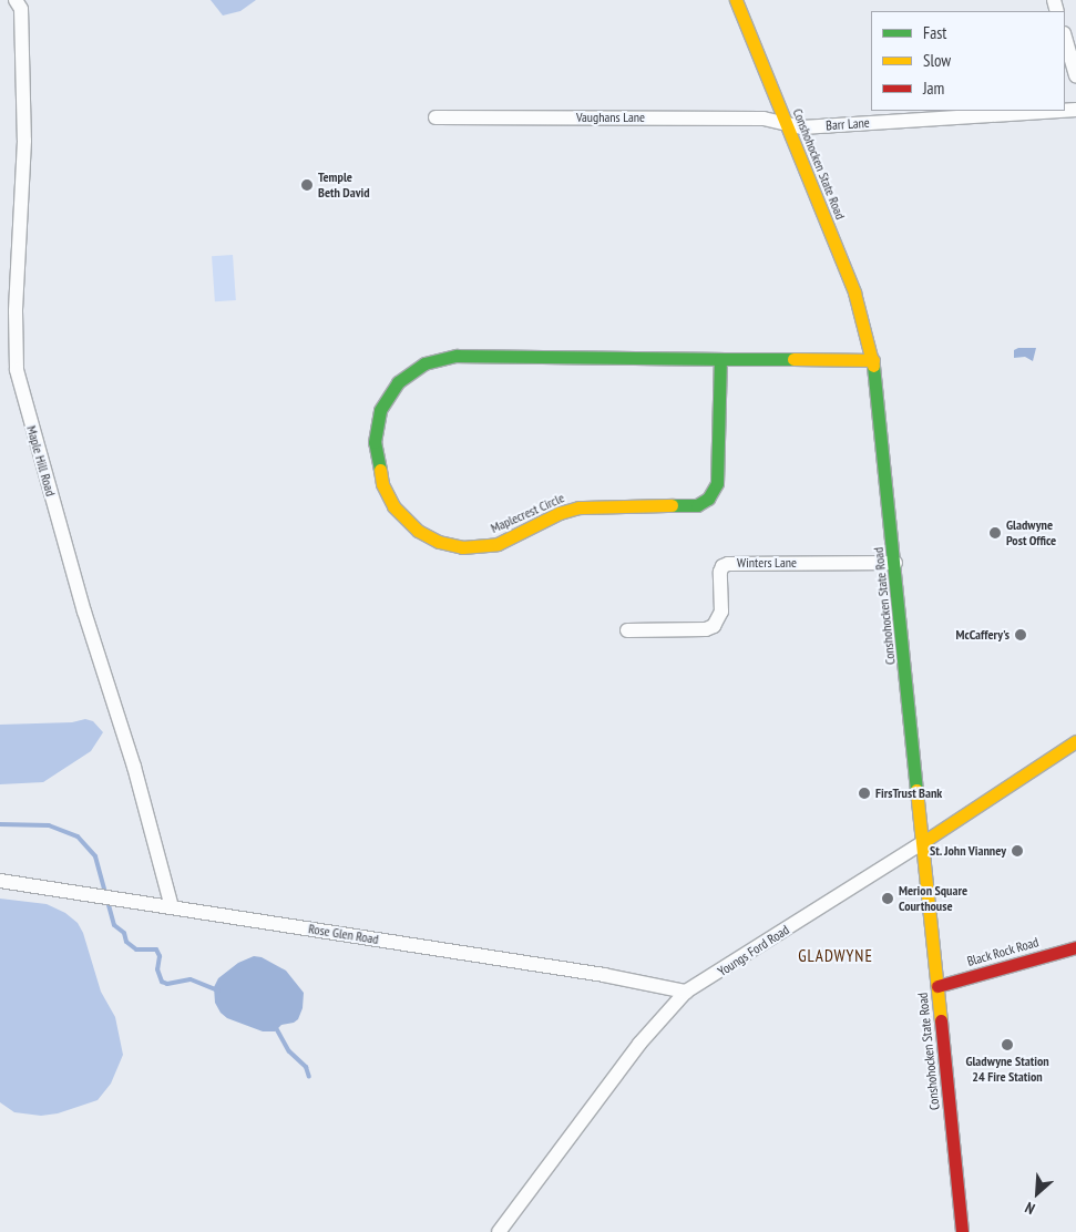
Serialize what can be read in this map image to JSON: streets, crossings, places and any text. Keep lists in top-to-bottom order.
{
  "streets": {
    "street": [
      "Vaughans Lane",
      "Barr Lane",
      "Conshohocken State Road",
      "Maple Hill Road",
      "Maplecrest Circle",
      "Winters Lane",
      "Rose Glen Road",
      "Youngs Ford Road",
      "Black Rock Road"
    ]
  },
  "crossings": [
    ["Vaughans Lane", "Barr Lane"],
    ["Vaughans Lane", "Conshohocken State Road"],
    ["Barr Lane", "Conshohocken State Road"],
    ["Conshohocken State Road", "Maplecrest Circle"],
    ["Conshohocken State Road", "Winters Lane"],
    ["Conshohocken State Road", "Youngs Ford Road"],
    ["Conshohocken State Road", "Black Rock Road"],
    ["Maple Hill Road", "Rose Glen Road"],
    ["Rose Glen Road", "Youngs Ford Road"]
  ],
  "districts": ["GLADWYNE"],
  "places": [
    "Temple Beth David",
    "Gladwyne Post Office",
    "McCaffery's",
    "FirsTrust Bank",
    "St. John Vianney",
    "Merion Square Courthouse",
    "Gladwyne Station 24 Fire Station"
  ],
  "legend": ["Fast", "Slow", "Jam"],
  "north": "bottom left"
}
